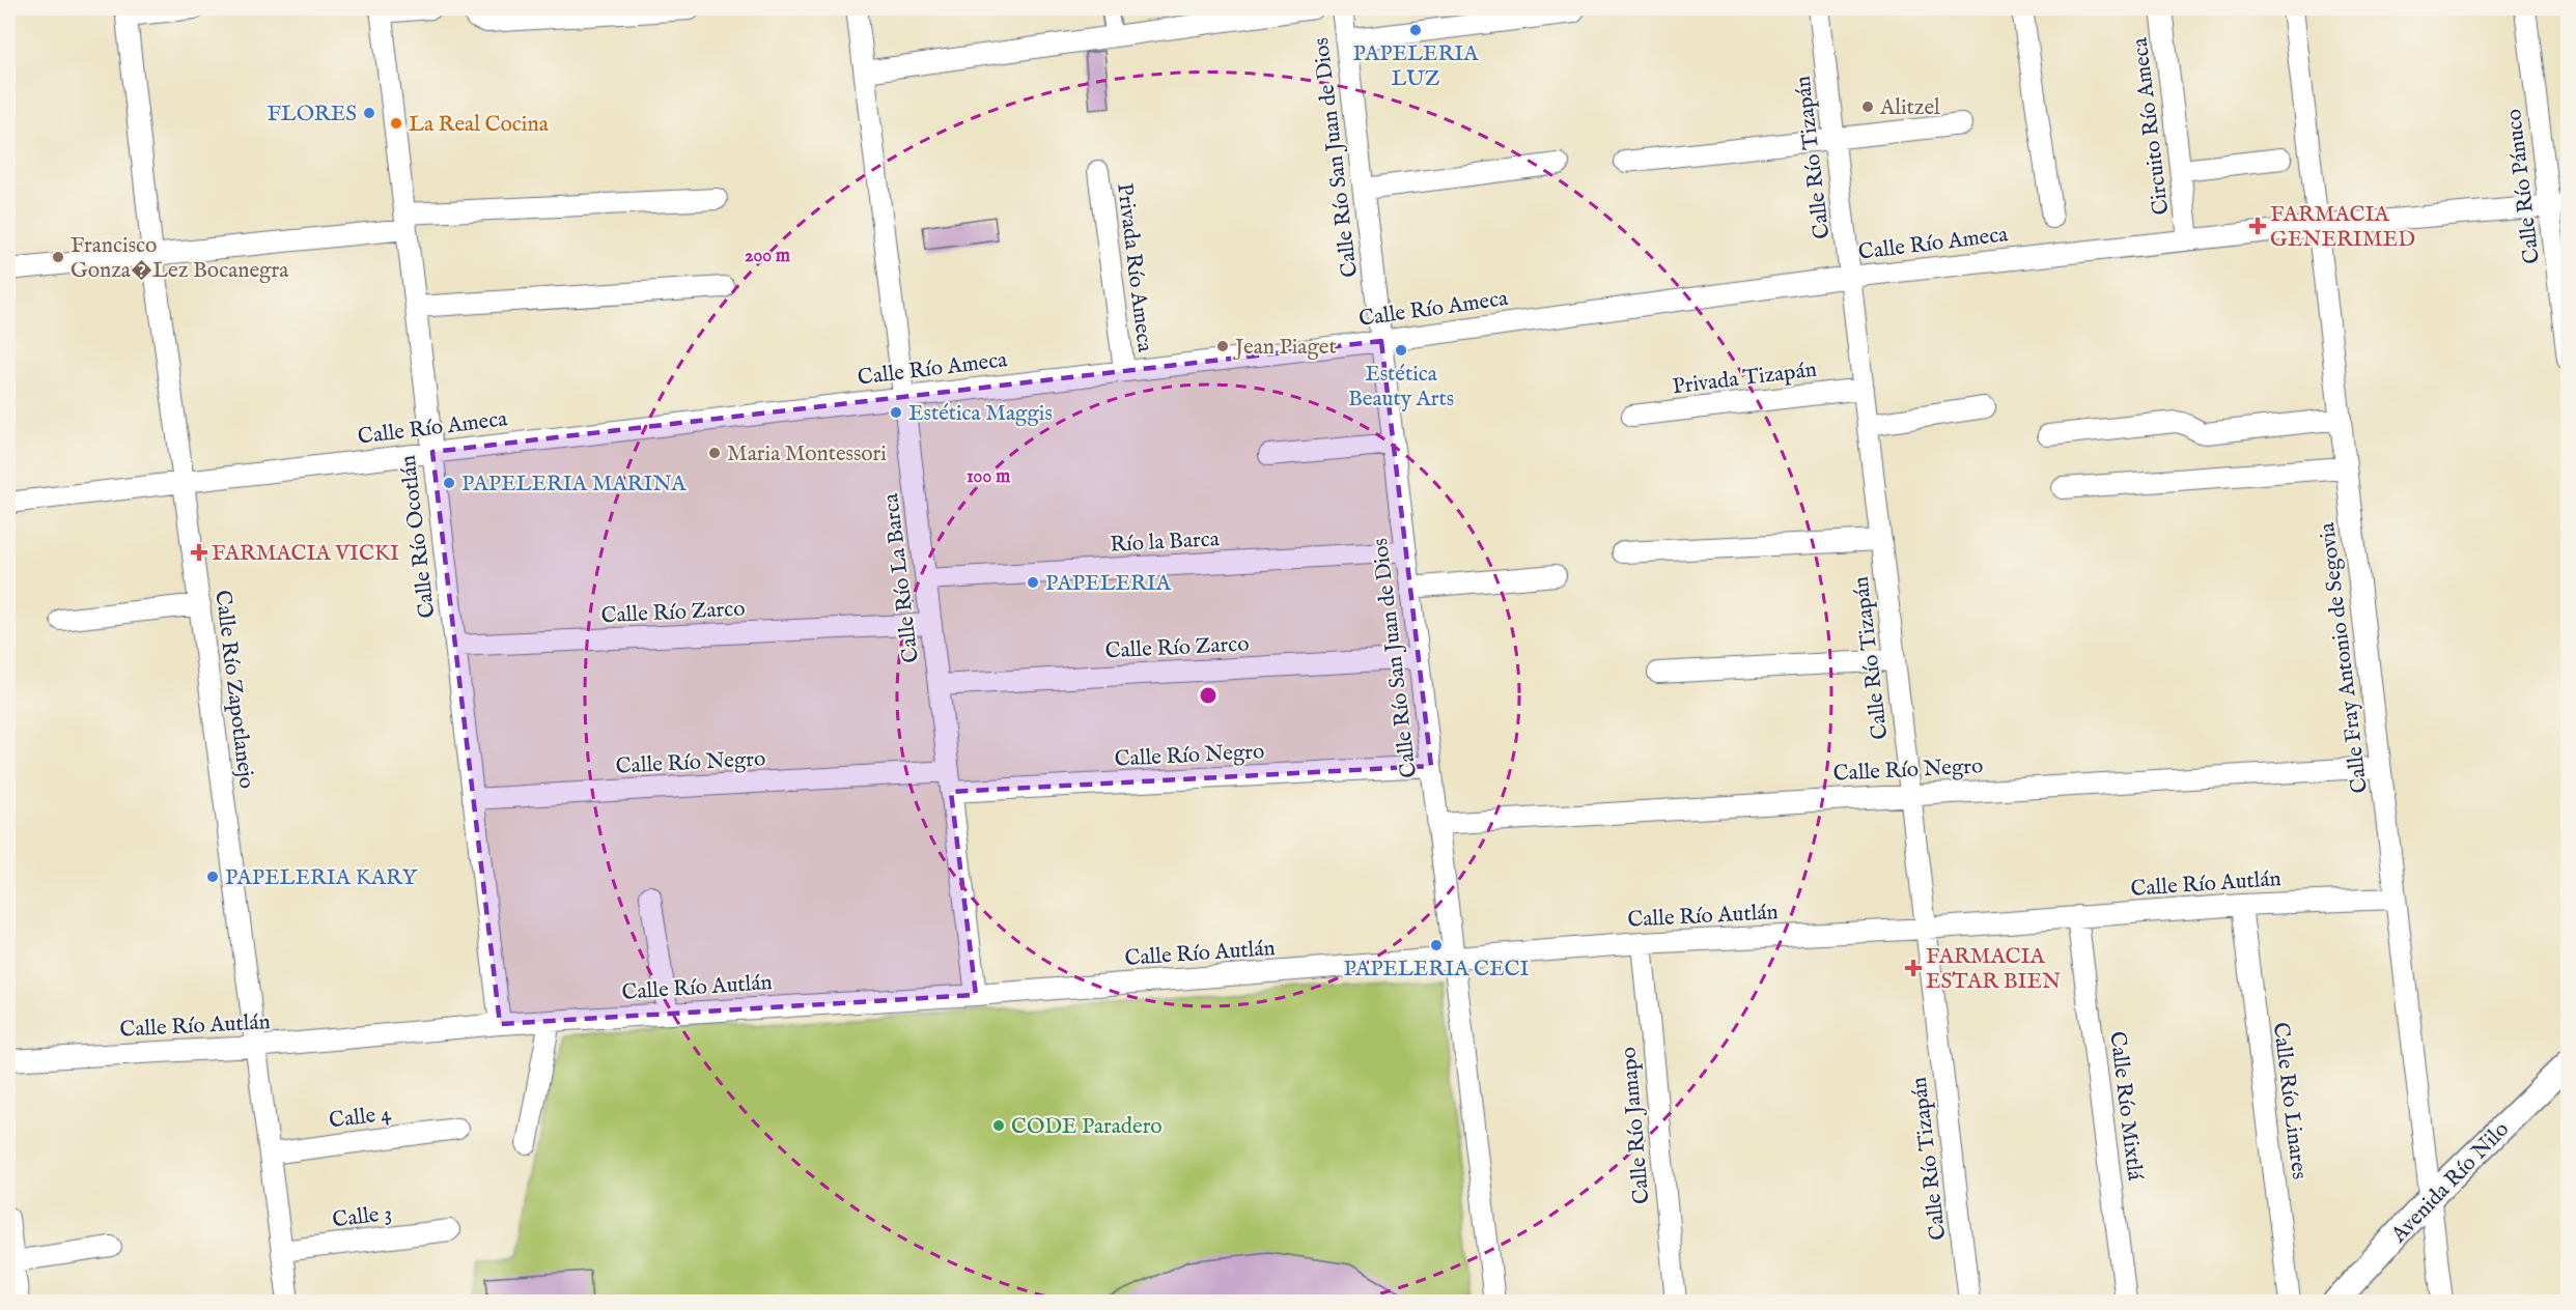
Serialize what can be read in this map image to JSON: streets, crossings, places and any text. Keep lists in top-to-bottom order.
{
  "streets": {
    "street": [
      "Circuito Río Ameca",
      "Calle Río San Juan de Dios",
      "Calle Río Tizapán",
      "Calle Río Pánuco",
      "Calle Río Ameca",
      "Privada Río Ameca",
      "Privada Tizapán",
      "Calle Río Ocotlán",
      "Río la Barca",
      "Calle Río La Barca",
      "Calle Río Zarco",
      "Calle Fray Antonio de Segovia",
      "Calle Río Zapotlanejo",
      "Calle Río Negro",
      "Calle Río Autlán",
      "Calle Río Linares",
      "Calle Río Mixtlá",
      "Calle 4",
      "Calle Río Jamapo",
      "Avenida Río Nilo",
      "Calle 3"
    ]
  },
  "crossings": [
    ["Circuito Río Ameca", "Calle Río Ameca"],
    ["Calle Río San Juan de Dios", "Calle Río Ameca"],
    ["Calle Río San Juan de Dios", "Río la Barca"],
    ["Calle Río San Juan de Dios", "Calle Río Zarco"],
    ["Calle Río San Juan de Dios", "Calle Río Negro"],
    ["Calle Río San Juan de Dios", "Calle Río Autlán"],
    ["Calle Río Tizapán", "Calle Río Ameca"],
    ["Calle Río Tizapán", "Privada Tizapán"],
    ["Calle Río Tizapán", "Calle Río Negro"],
    ["Calle Río Tizapán", "Calle Río Autlán"],
    ["Calle Río Pánuco", "Calle Río Ameca"],
    ["Calle Río Ameca", "Privada Río Ameca"],
    ["Calle Río Ameca", "Calle Río Ocotlán"],
    ["Calle Río Ameca", "Calle Río La Barca"],
    ["Calle Río Ameca", "Calle Fray Antonio de Segovia"],
    ["Calle Río Ameca", "Calle Río Zapotlanejo"],
    ["Calle Río Ocotlán", "Calle Río Zarco"],
    ["Calle Río Ocotlán", "Calle Río Negro"],
    ["Calle Río Ocotlán", "Calle Río Autlán"],
    ["Río la Barca", "Calle Río La Barca"],
    ["Calle Río La Barca", "Calle Río Zarco"],
    ["Calle Río La Barca", "Calle Río Negro"],
    ["Calle Río La Barca", "Calle Río Autlán"],
    ["Calle Fray Antonio de Segovia", "Calle Río Negro"],
    ["Calle Fray Antonio de Segovia", "Calle Río Autlán"],
    ["Calle Fray Antonio de Segovia", "Avenida Río Nilo"],
    ["Calle Río Zapotlanejo", "Calle Río Autlán"],
    ["Calle Río Zapotlanejo", "Calle 4"],
    ["Calle Río Zapotlanejo", "Calle 3"],
    ["Calle Río Autlán", "Calle Río Linares"],
    ["Calle Río Autlán", "Calle Río Mixtlá"],
    ["Calle Río Autlán", "Calle Río Jamapo"]
  ],
  "places": {
    "other": [
      "PAPELERIA LUZ",
      "Alitzel",
      "FLORES",
      "La Real Cocina",
      "Francisco Gonza�Lez Bocanegra",
      "Jean Piaget",
      "Estética Beauty Arts",
      "Estética Maggis",
      "Maria Montessori",
      "PAPELERIA MARINA",
      "PAPELERIA",
      "PAPELERIA KARY",
      "PAPELERIA CECI",
      "CODE Paradero"
    ],
    "health": ["FARMACIA GENERIMED", "FARMACIA VICKI", "FARMACIA ESTAR BIEN"]
  },
  "rings": ["200 m", "100 m"]
}
